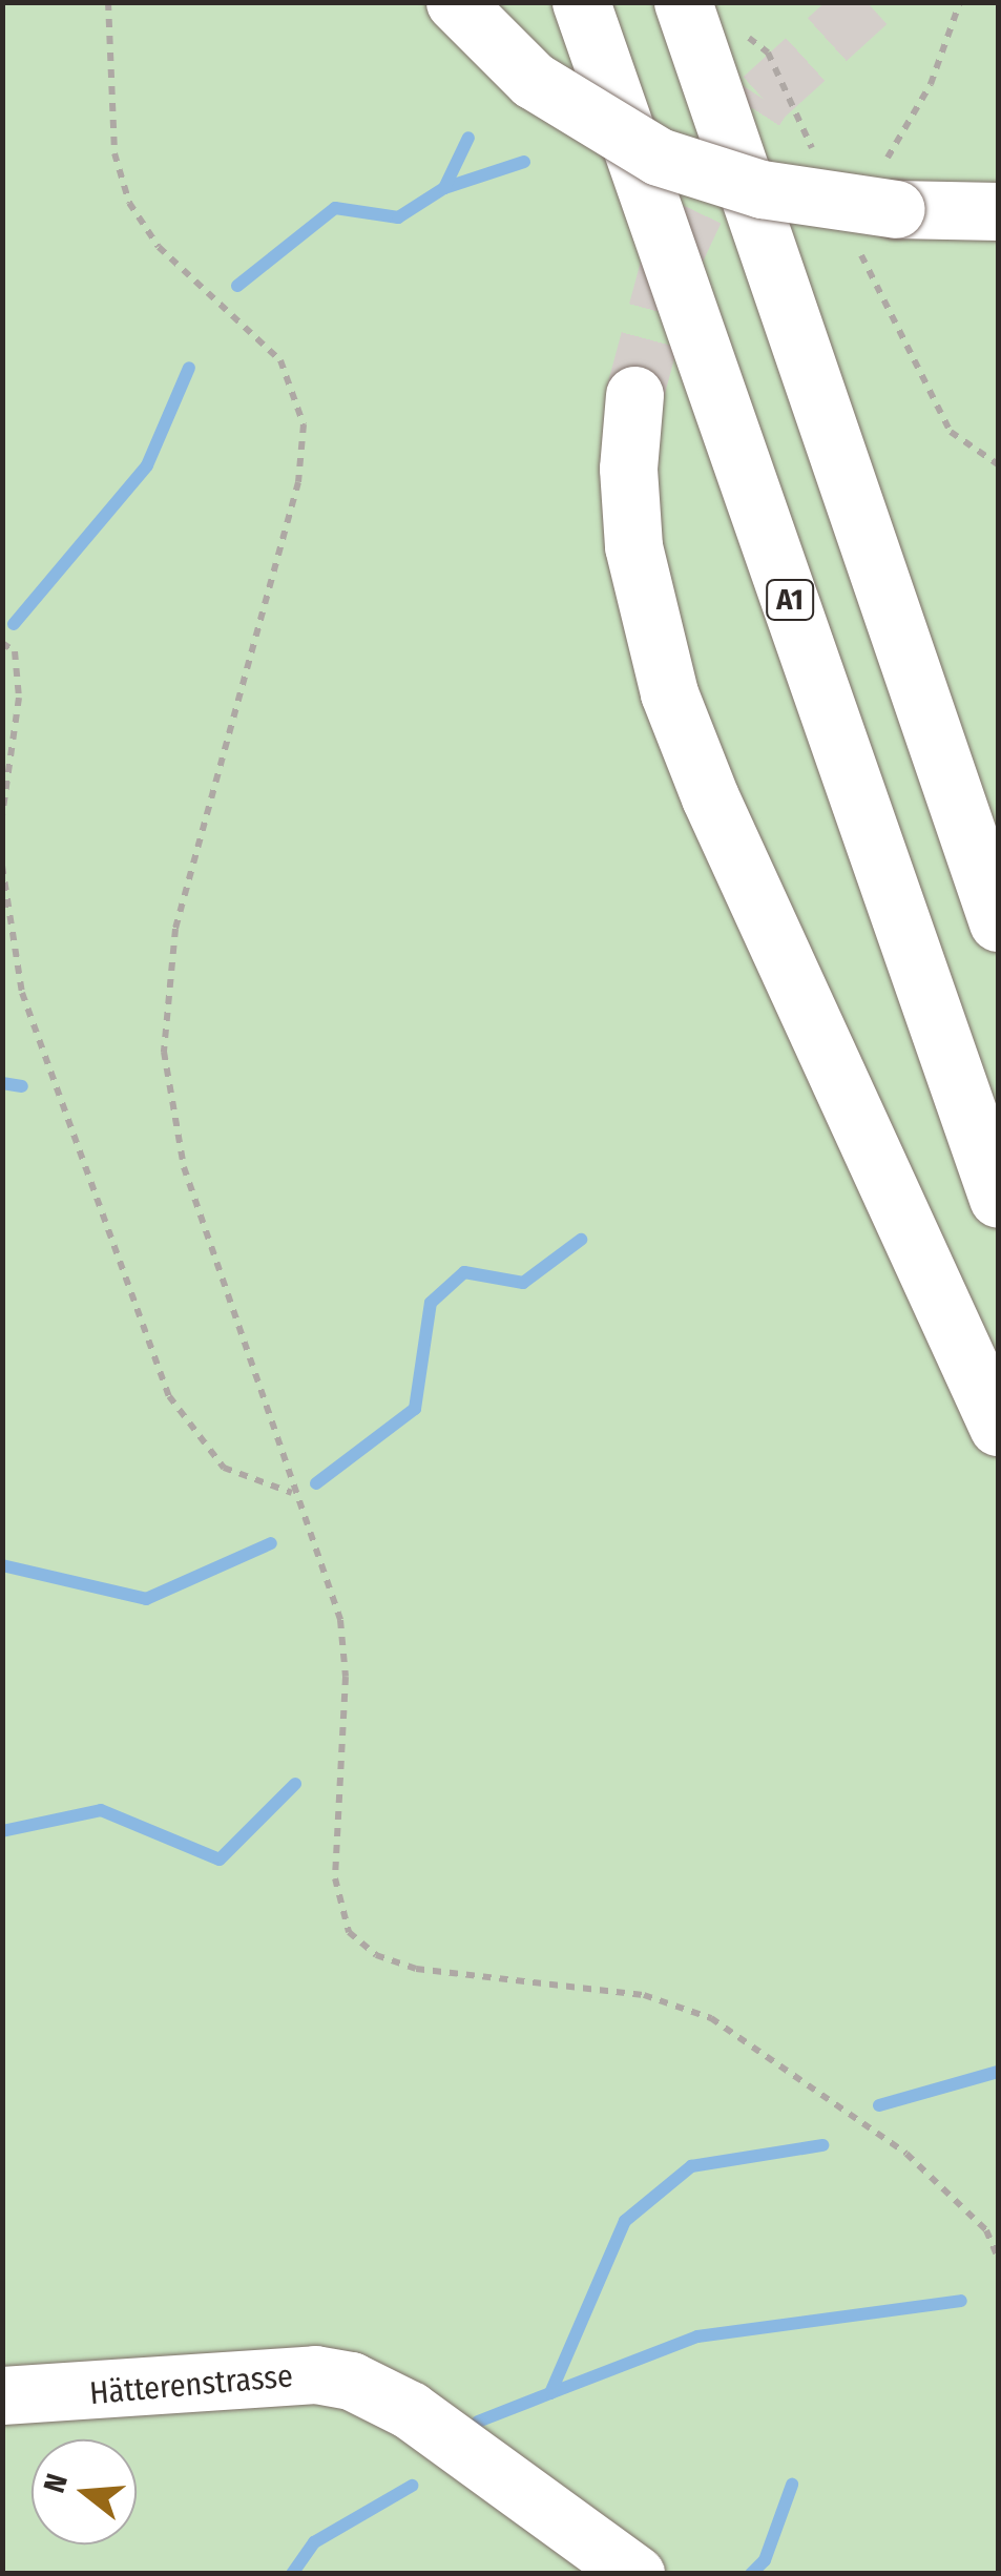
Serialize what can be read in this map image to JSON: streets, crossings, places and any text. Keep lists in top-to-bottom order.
{
  "streets": {
    "main road": ["A1", "Hätterenstrasse"]
  },
  "north": "left"
}
